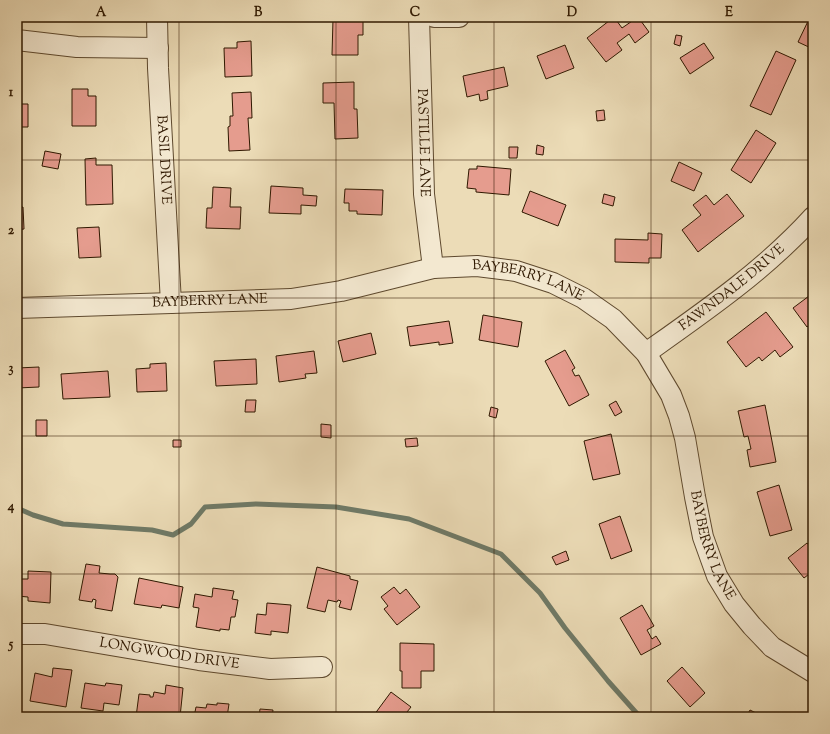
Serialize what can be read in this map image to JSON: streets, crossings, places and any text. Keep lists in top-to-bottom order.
{
  "streets": {
    "street": [
      "PASTILLE LANE",
      "BASIL DRIVE",
      "BAYBERRY LANE",
      "FAWNDALE DRIVE",
      "LONGWOOD DRIVE"
    ]
  },
  "crossings": [
    ["PASTILLE LANE", "BAYBERRY LANE"],
    ["BASIL DRIVE", "BAYBERRY LANE"],
    ["BAYBERRY LANE", "FAWNDALE DRIVE"]
  ],
  "grid": {
    "columns": [
      "A",
      "B",
      "C",
      "D",
      "E"
    ],
    "rows": [
      "1",
      "2",
      "3",
      "4",
      "5"
    ]
  }
}
